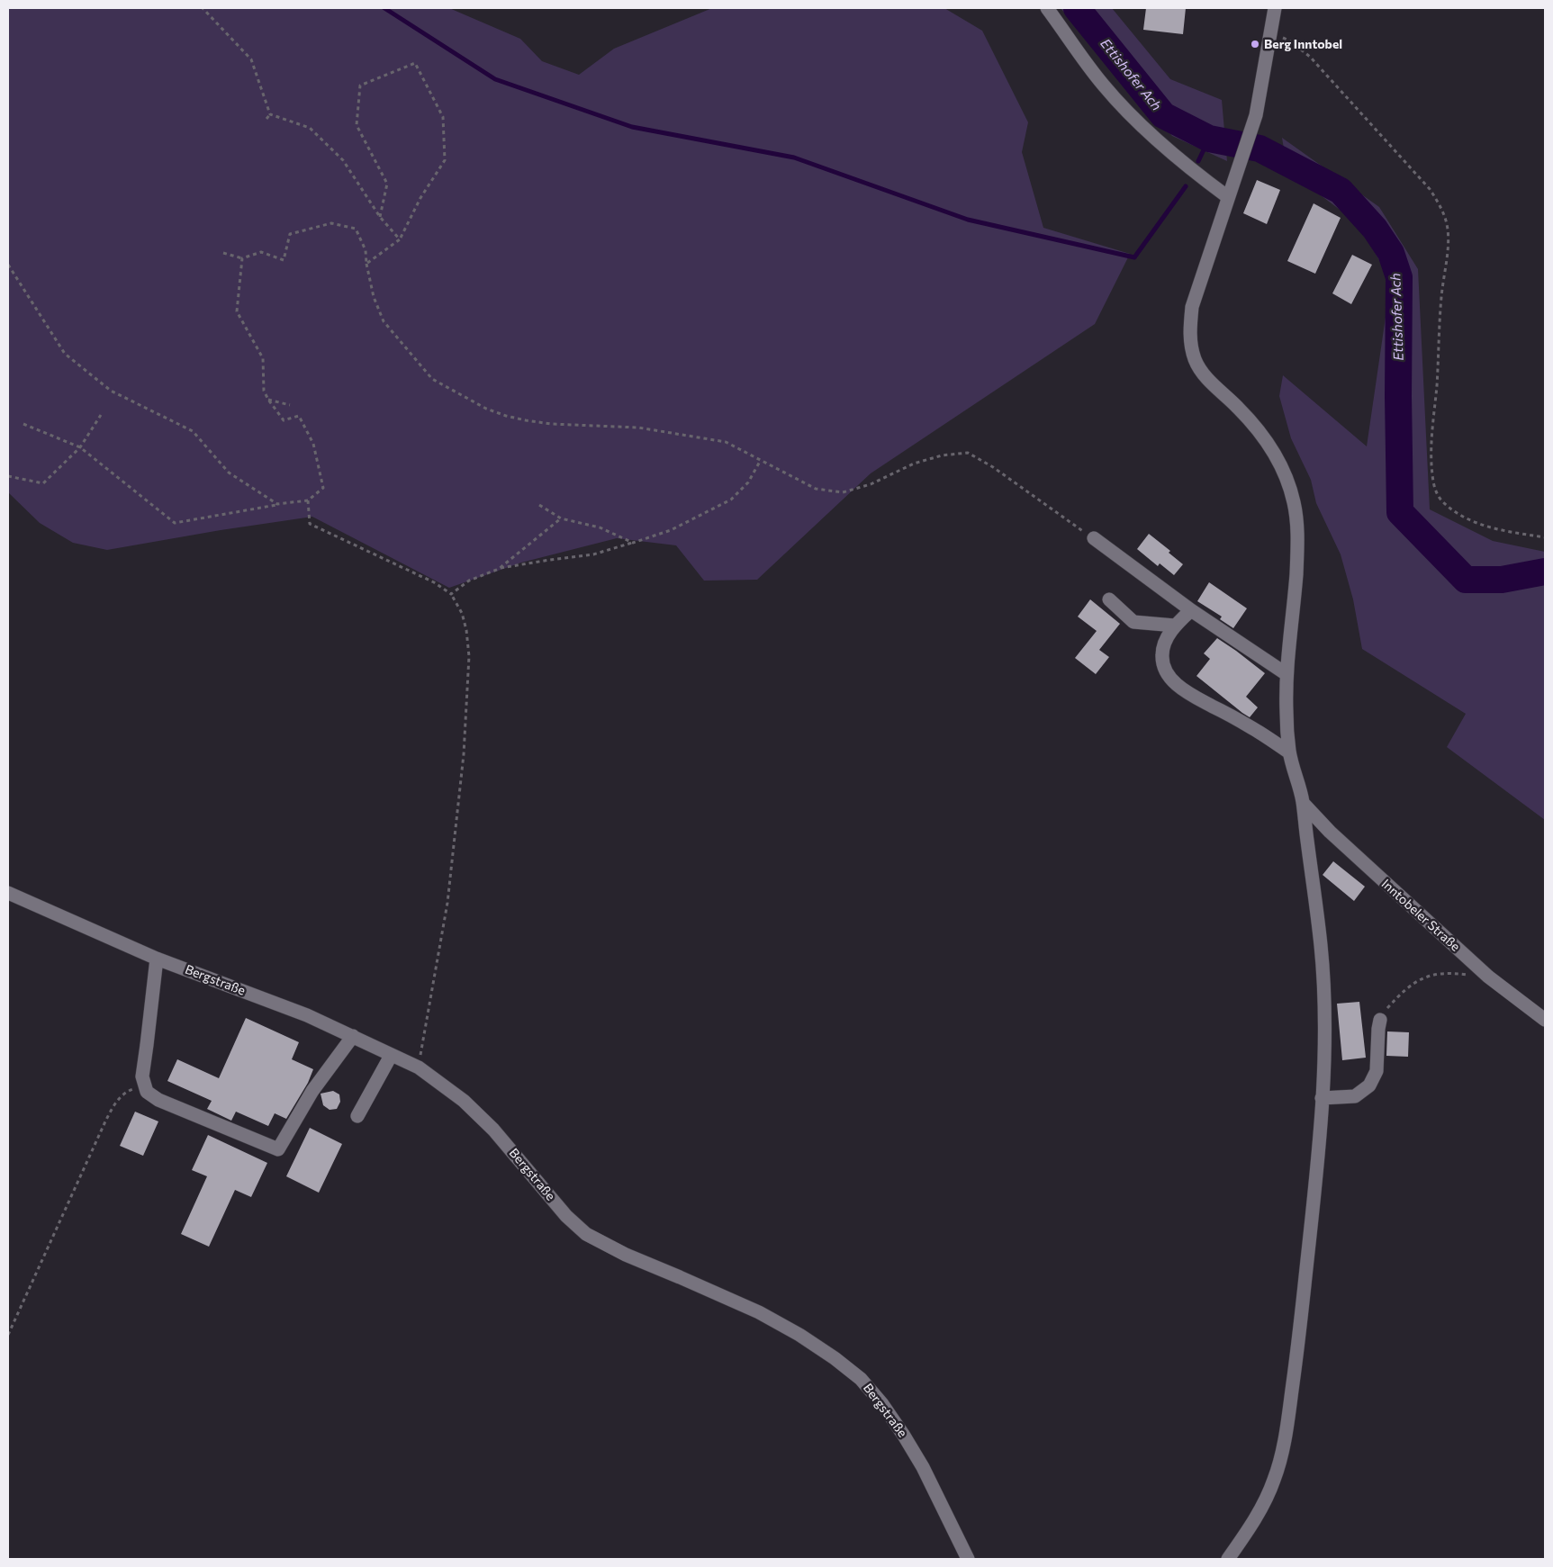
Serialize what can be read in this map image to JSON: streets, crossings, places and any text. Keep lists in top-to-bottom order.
{
  "streets": {
    "street": ["Inntobeler Straße", "Bergstraße"]
  },
  "water": ["Ettishofer Ach"],
  "places": ["Berg Inntobel"]
}
